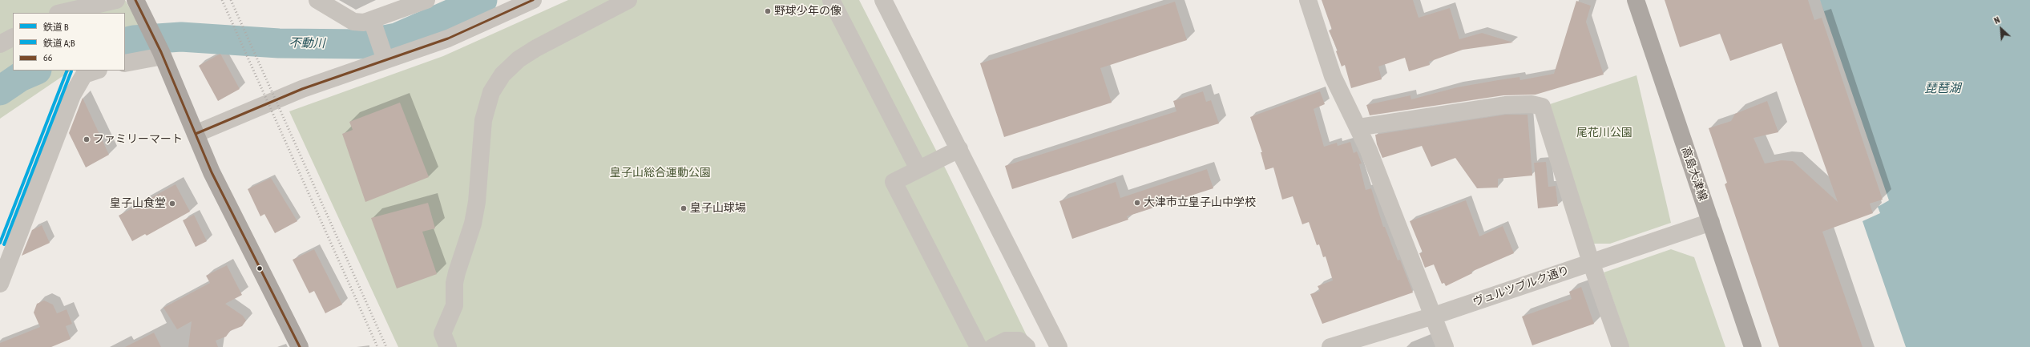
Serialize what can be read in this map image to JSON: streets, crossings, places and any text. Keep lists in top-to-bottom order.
{
  "streets": {
    "main road": ["高島大津線"],
    "street": ["ヴュルツブルク通り"]
  },
  "crossings": [
    ["高島大津線", "ヴュルツブルク通り"]
  ],
  "water": ["不動川", "琵琶湖"],
  "parks": ["尾花川公園", "皇子山総合運動公園"],
  "places": [
    "野球少年の像",
    "ファミリーマート",
    "大津市立皇子山中学校",
    "皇子山食堂",
    "皇子山球場"
  ],
  "lines": ["transit line 66", "rail line B", "rail line A;B"],
  "legend": ["鉄道 B", "鉄道 A;B", "66"],
  "north": "top left"
}
